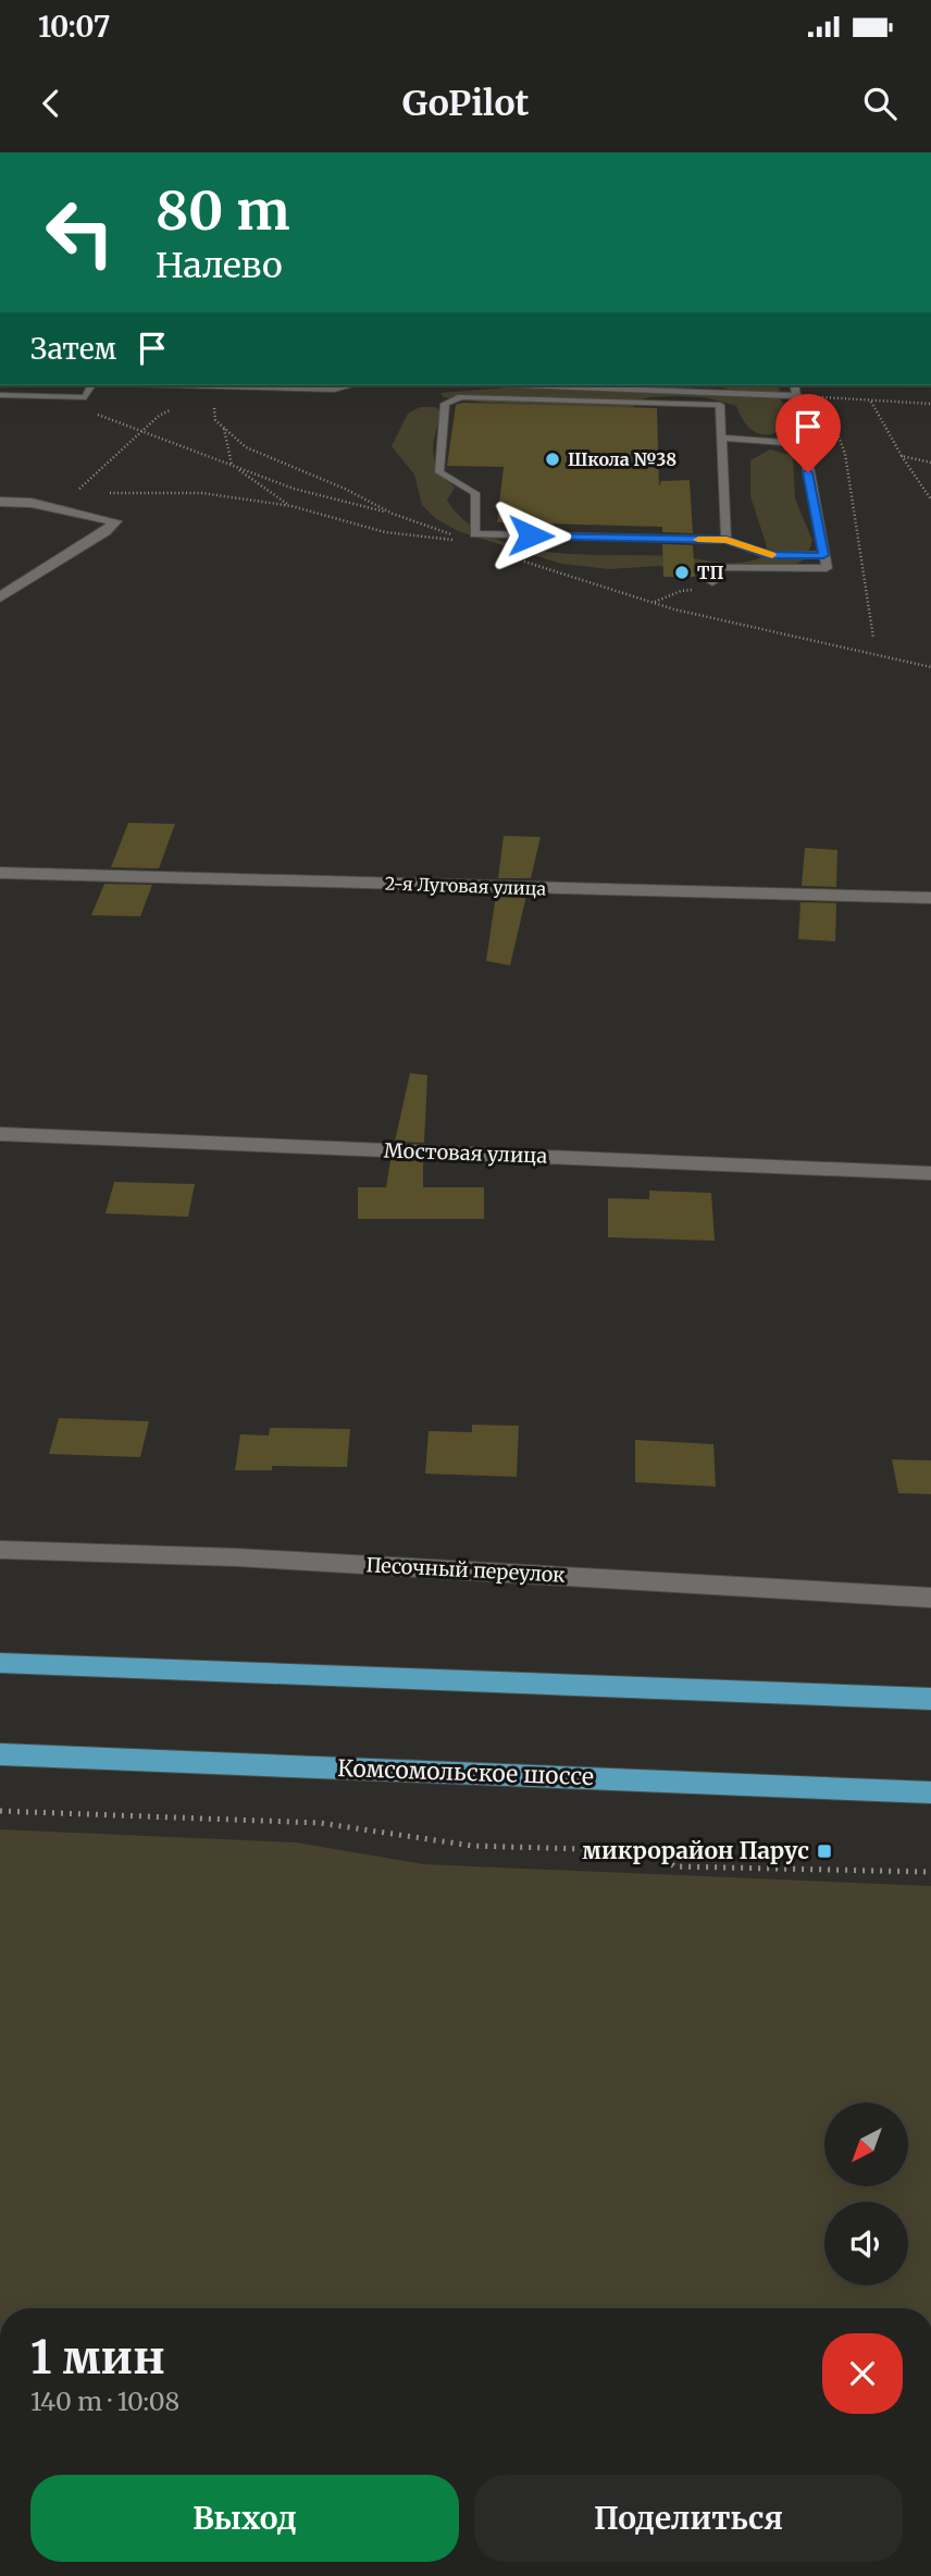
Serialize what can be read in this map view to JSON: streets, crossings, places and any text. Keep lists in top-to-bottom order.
{
  "streets": {
    "main road": ["Комсомольское шоссе"],
    "street": ["2-я Луговая улица", "Мостовая улица", "Песочный переулок"]
  },
  "places": {
    "other": ["Школа №38", "ТП"],
    "transit": ["микрорайон Парус"]
  },
  "north": "bottom left",
  "page": {
    "status": "10:07",
    "header": "GoPilot",
    "turn": ["80 m", "Налево"],
    "then": "Затем",
    "heading": ["1 мин", "140 m · 10:08"],
    "buttons": ["Выход", "Поделиться"]
  }
}
